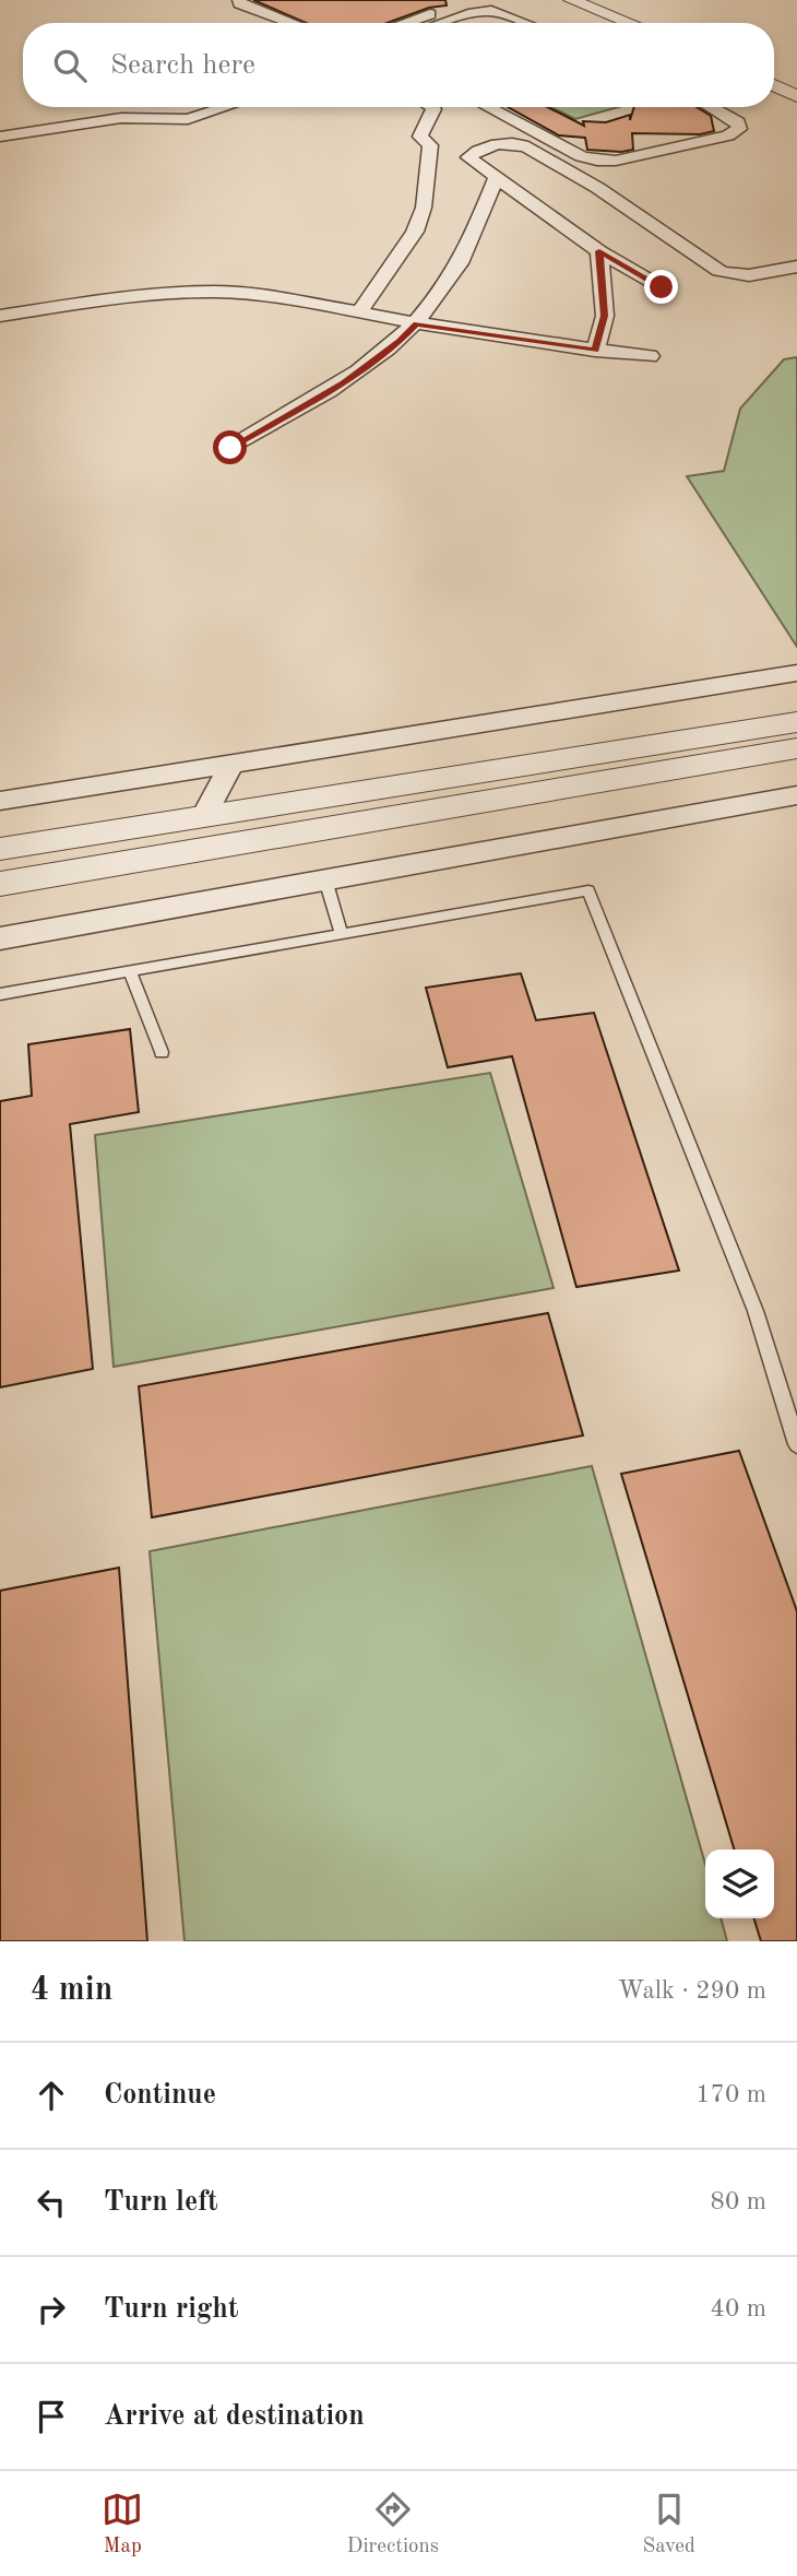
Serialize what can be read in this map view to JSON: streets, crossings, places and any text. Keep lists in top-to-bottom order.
{
  "page": {
    "search": "Search here",
    "heading": ["4 min", "Walk · 290 m"],
    "list": [
      ["Continue", "170 m"],
      ["Turn left", "80 m"],
      ["Turn right", "40 m"],
      "Arrive at destination"
    ],
    "nav": ["Map", "Directions", "Saved"]
  }
}
